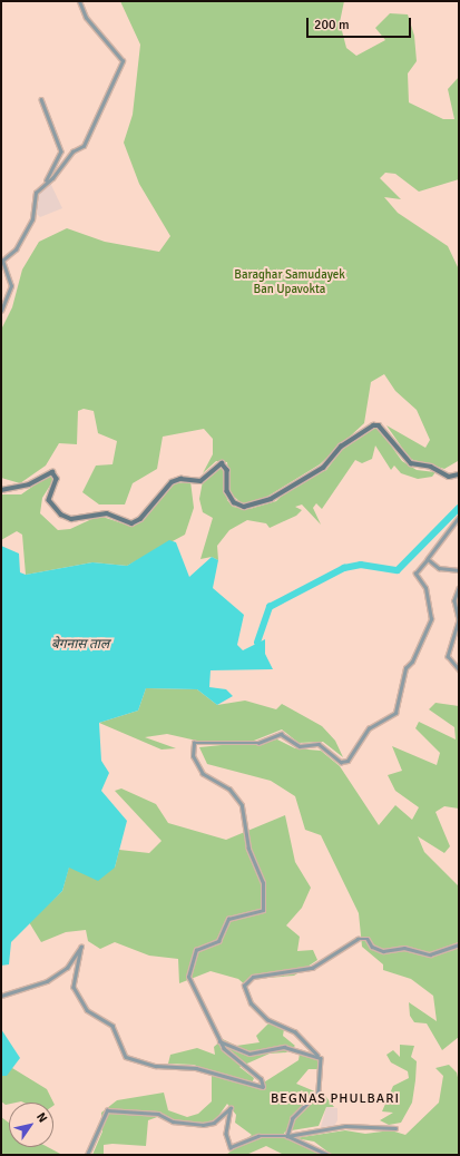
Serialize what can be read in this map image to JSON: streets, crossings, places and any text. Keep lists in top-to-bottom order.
{
  "districts": ["BEGNAS PHULBARI"],
  "water": ["बेगनास ताल"],
  "parks": ["Baraghar Samudayek Ban Upavokta"],
  "scale_bar": "200 m",
  "north": "top right"
}
